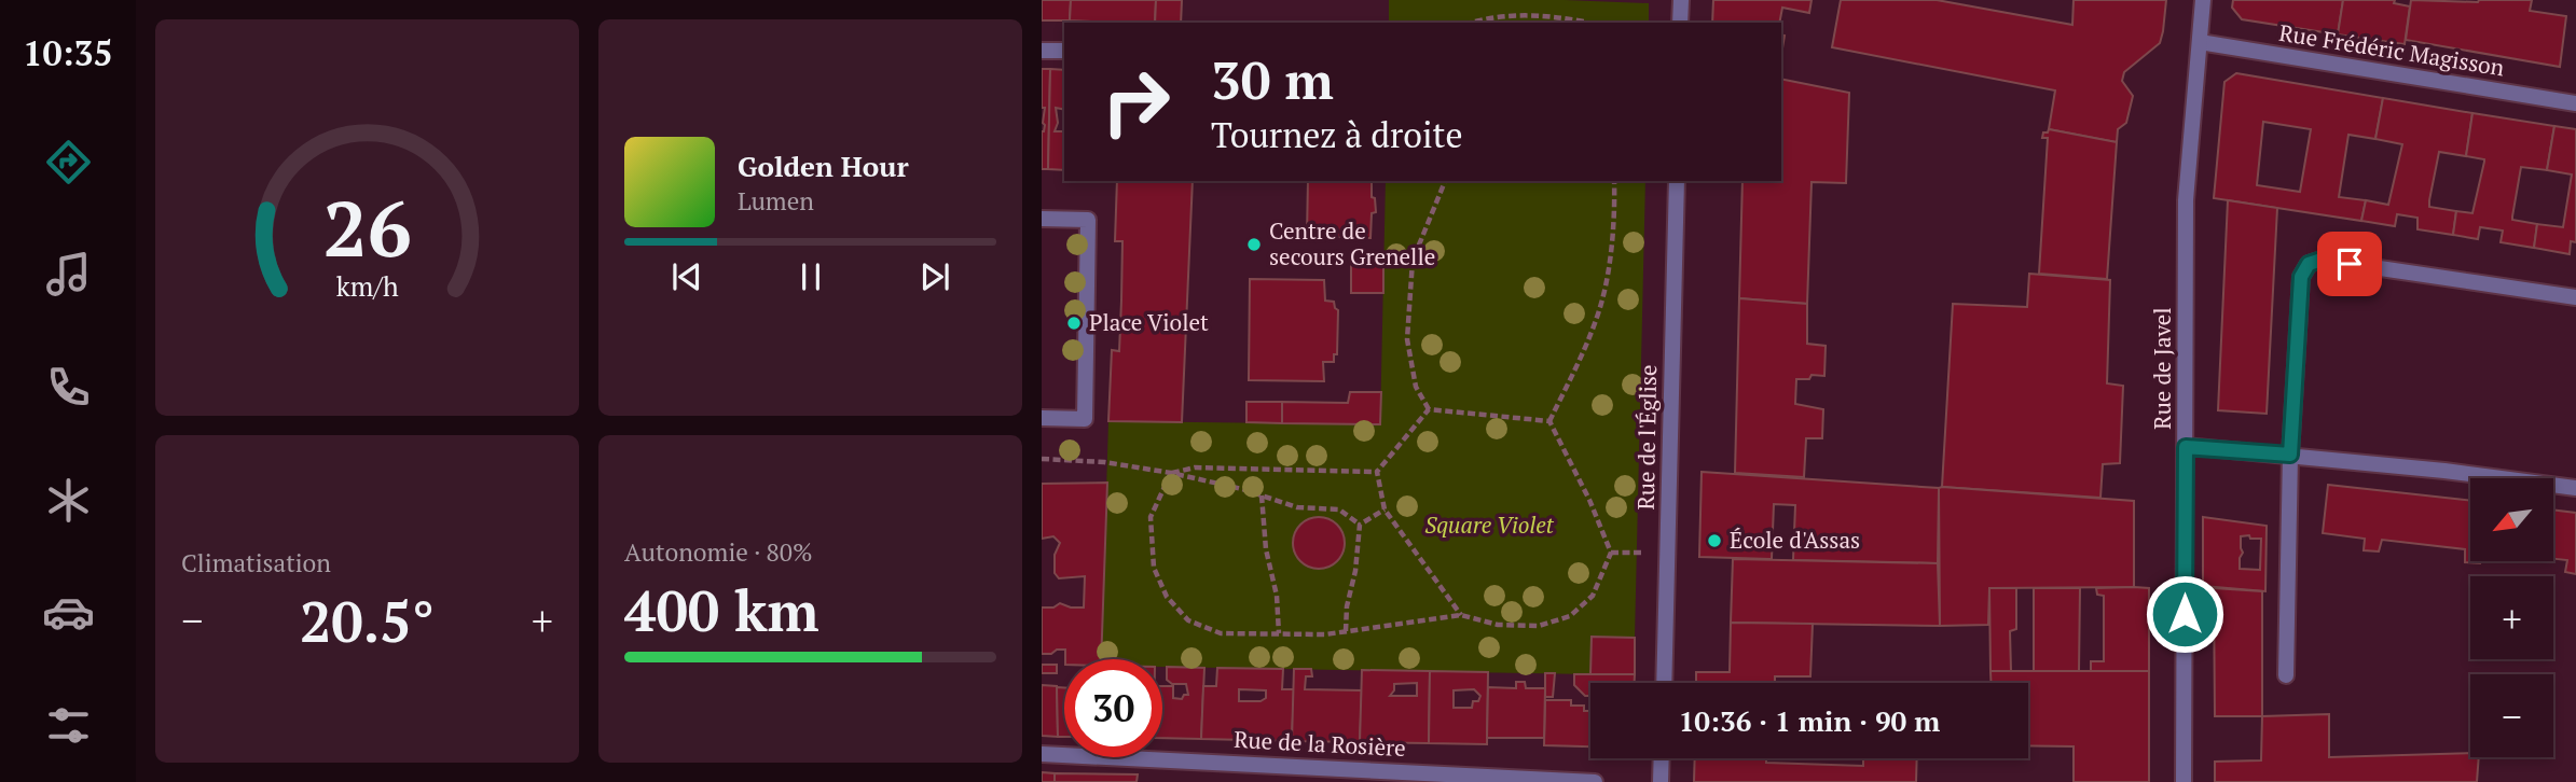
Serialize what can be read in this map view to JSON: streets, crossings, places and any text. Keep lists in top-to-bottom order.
{
  "streets": {
    "street": [
      "Rue Frédéric Magisson",
      "Rue de Javel",
      "Rue de l'Église",
      "Rue de la Rosière"
    ]
  },
  "crossings": [
    ["Rue Frédéric Magisson", "Rue de Javel"]
  ],
  "parks": ["Square Violet"],
  "places": ["Centre de secours Grenelle", "Place Violet", "École d'Assas"],
  "north": "bottom left",
  "page": {
    "tabs": "10:35",
    "turn": ["30 m", "Tournez à droite"],
    "song": ["Golden Hour", "Lumen"],
    "tile": [
      "Climatisation",
      ["Autonomie · 80%", "400 km"]
    ],
    "map_buttons": ["+", "−"],
    "heat": ["−", "20.5°", "+"],
    "limit": "30",
    "trip": "10:36 · 1 min · 90 m",
    "gauge": ["26", "km/h"]
  }
}
